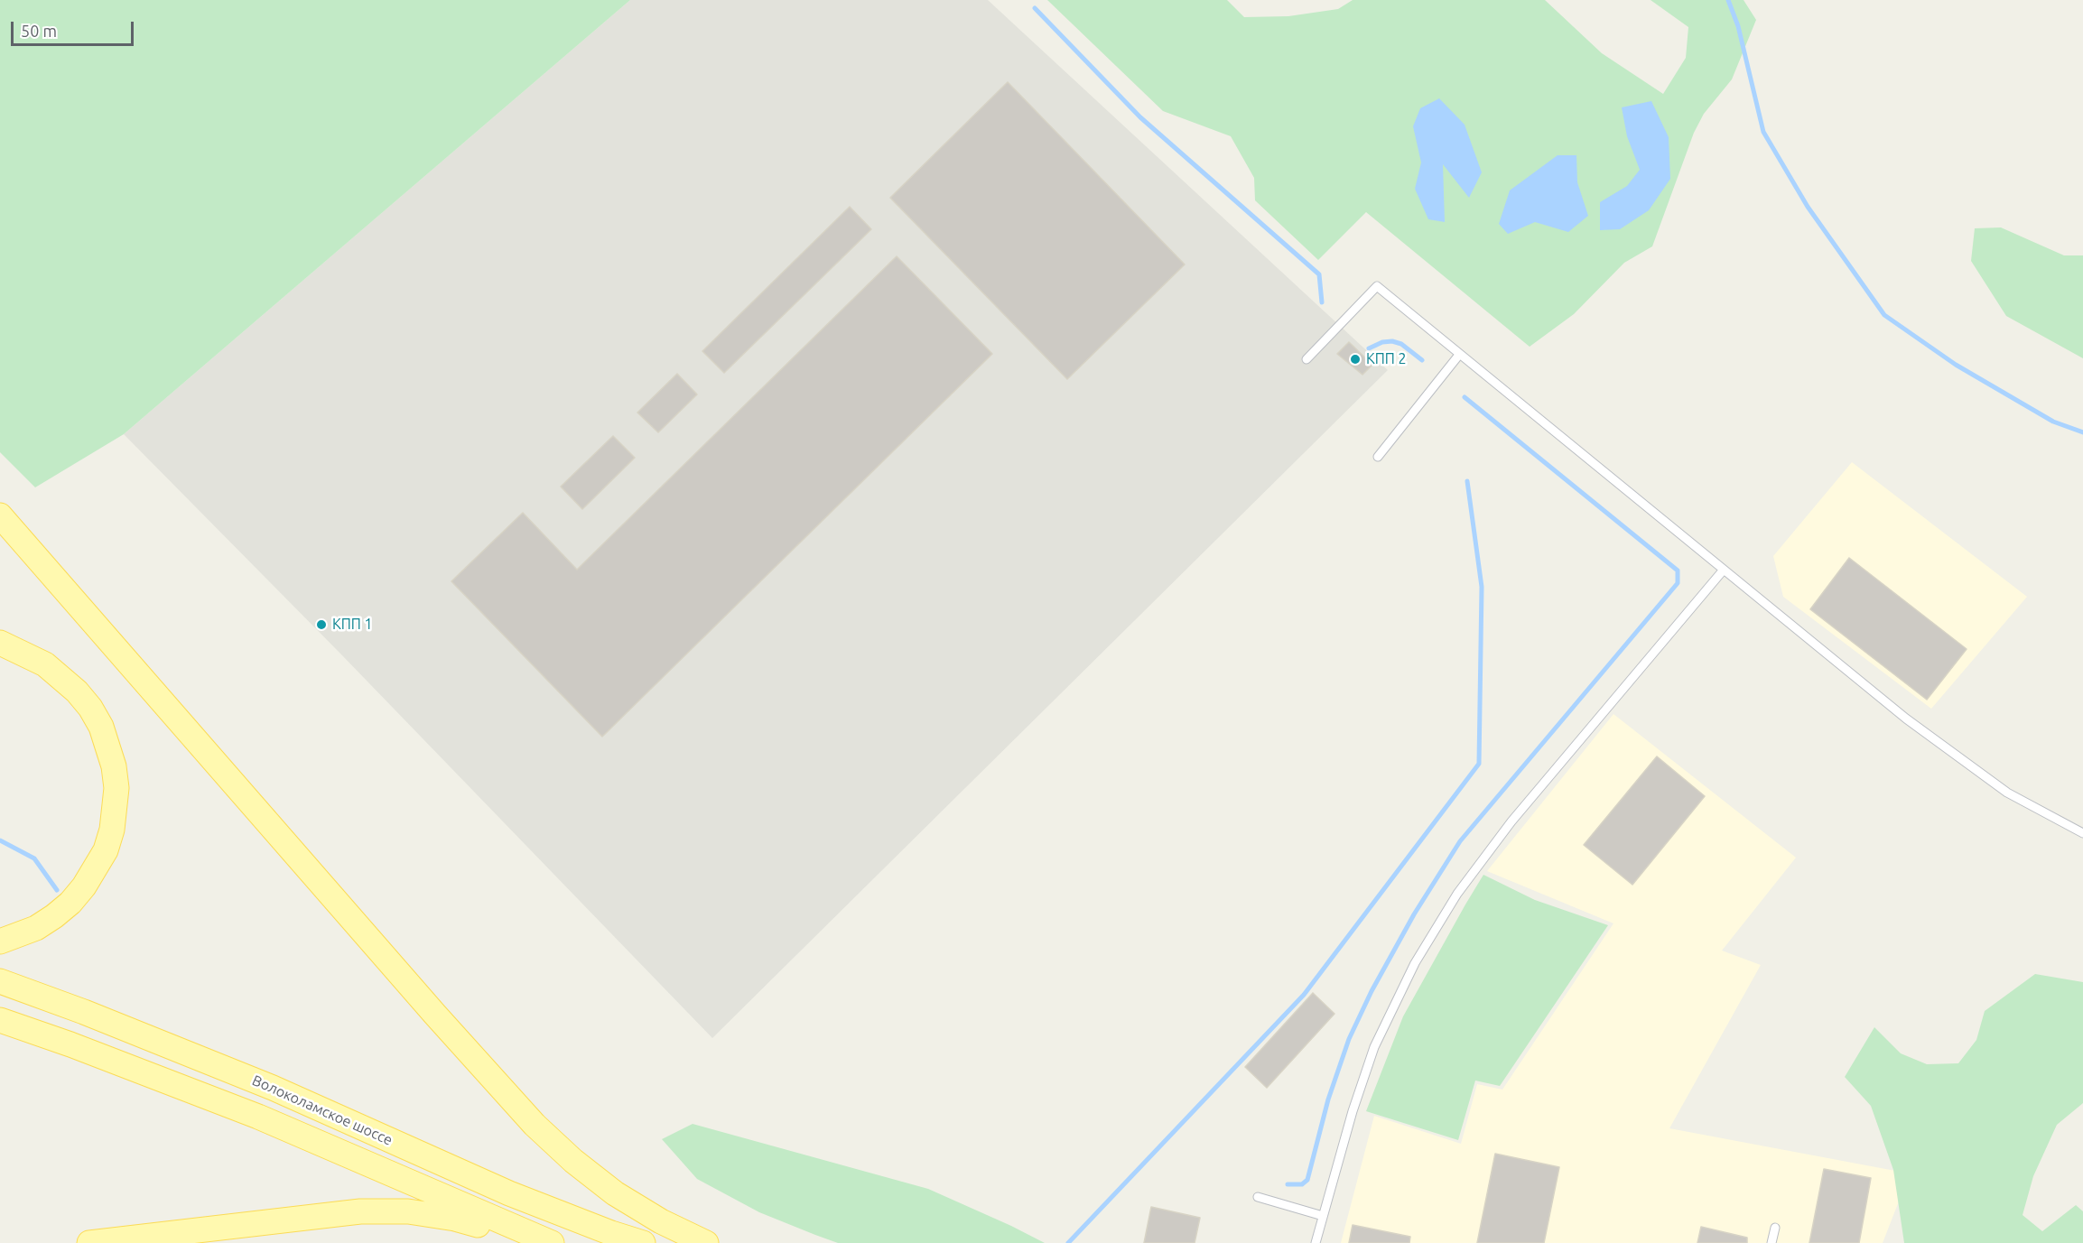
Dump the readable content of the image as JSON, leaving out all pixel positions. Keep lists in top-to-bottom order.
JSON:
{
  "streets": {
    "main road": ["Волоколамское шоссе"]
  },
  "places": ["КПП 2", "КПП 1"],
  "scale_bar": "50 m"
}
